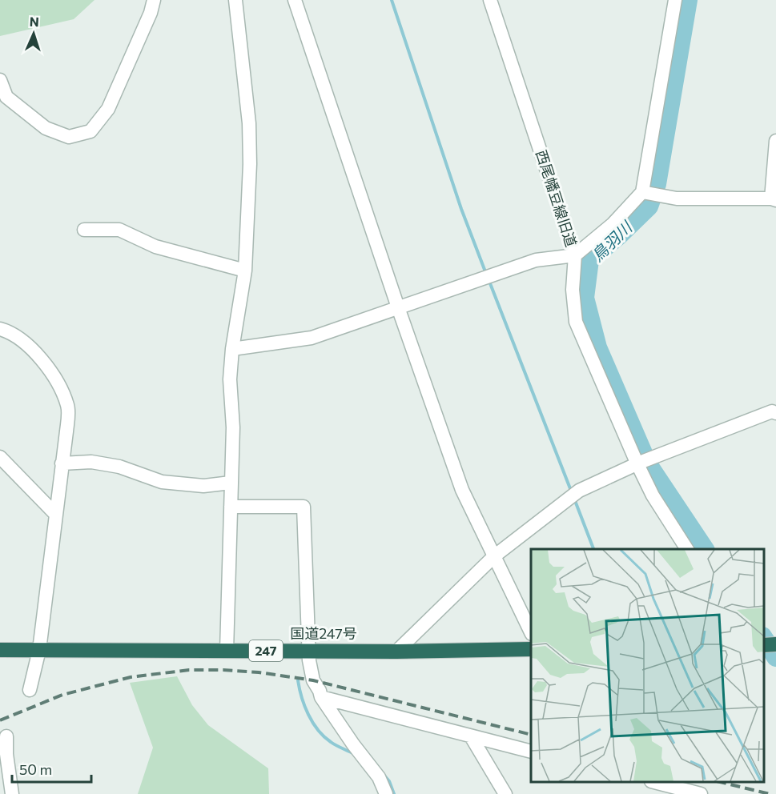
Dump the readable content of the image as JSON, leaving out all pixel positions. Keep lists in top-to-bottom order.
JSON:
{
  "streets": {
    "highway": ["国道247号", "247"],
    "street": ["西尾幡豆線旧道"]
  },
  "water": ["鳥羽川"],
  "scale_bar": "50 m",
  "north": "top"
}
